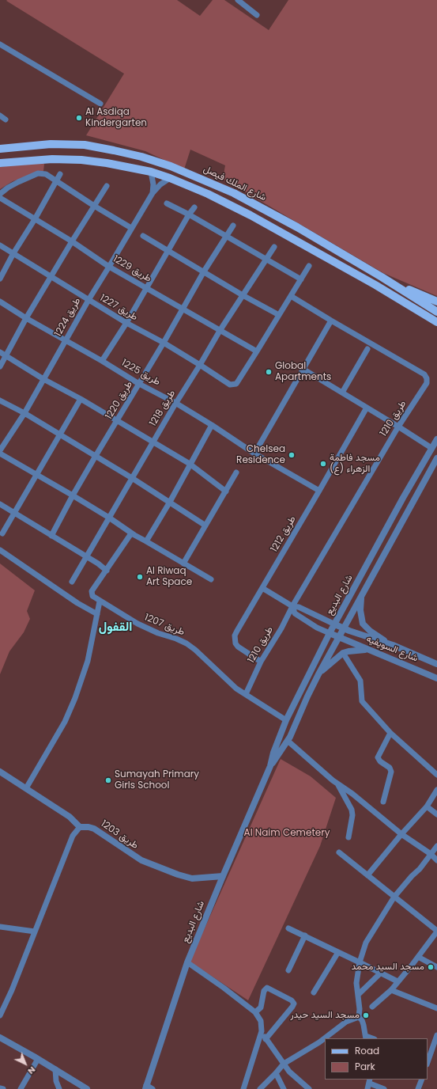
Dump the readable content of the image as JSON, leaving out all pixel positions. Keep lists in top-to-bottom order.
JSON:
{
  "streets": {
    "main road": ["شارع الملك فيصل"],
    "street": [
      "طريق 1229",
      "طريق 1227",
      "طريق 1224",
      "طريق 1225",
      "طريق 1220",
      "طريق 1218",
      "طريق 1210",
      "طريق 1212",
      "شارع البديع",
      "طريق 1207",
      "شارع السويفيه",
      "طريق 1203"
    ]
  },
  "crossings": [
    ["طريق 1229", "طريق 1227"],
    ["طريق 1229", "طريق 1224"],
    ["طريق 1229", "طريق 1220"],
    ["طريق 1229", "طريق 1218"],
    ["طريق 1227", "طريق 1224"],
    ["طريق 1227", "طريق 1220"],
    ["طريق 1227", "طريق 1218"],
    ["طريق 1224", "طريق 1225"],
    ["طريق 1225", "طريق 1220"],
    ["طريق 1225", "طريق 1218"],
    ["طريق 1225", "طريق 1212"],
    ["طريق 1210", "طريق 1212"],
    ["طريق 1210", "طريق 1207"],
    ["شارع البديع", "طريق 1207"],
    ["شارع البديع", "شارع السويفيه"],
    ["شارع البديع", "طريق 1203"]
  ],
  "districts": ["القفول"],
  "parks": ["Al Naim Cemetery"],
  "places": [
    "Al Asdiqa Kindergarten",
    "Global Apartments",
    "Chelsea Residence",
    "مسجد فاطمة الزهراء (ع)",
    "Al Riwaq Art Space",
    "Sumayah Primary Girls School",
    "مسجد السيد محمد",
    "مسجد السيد حيدر"
  ],
  "legend": ["Road", "Park"],
  "north": "bottom right"
}
